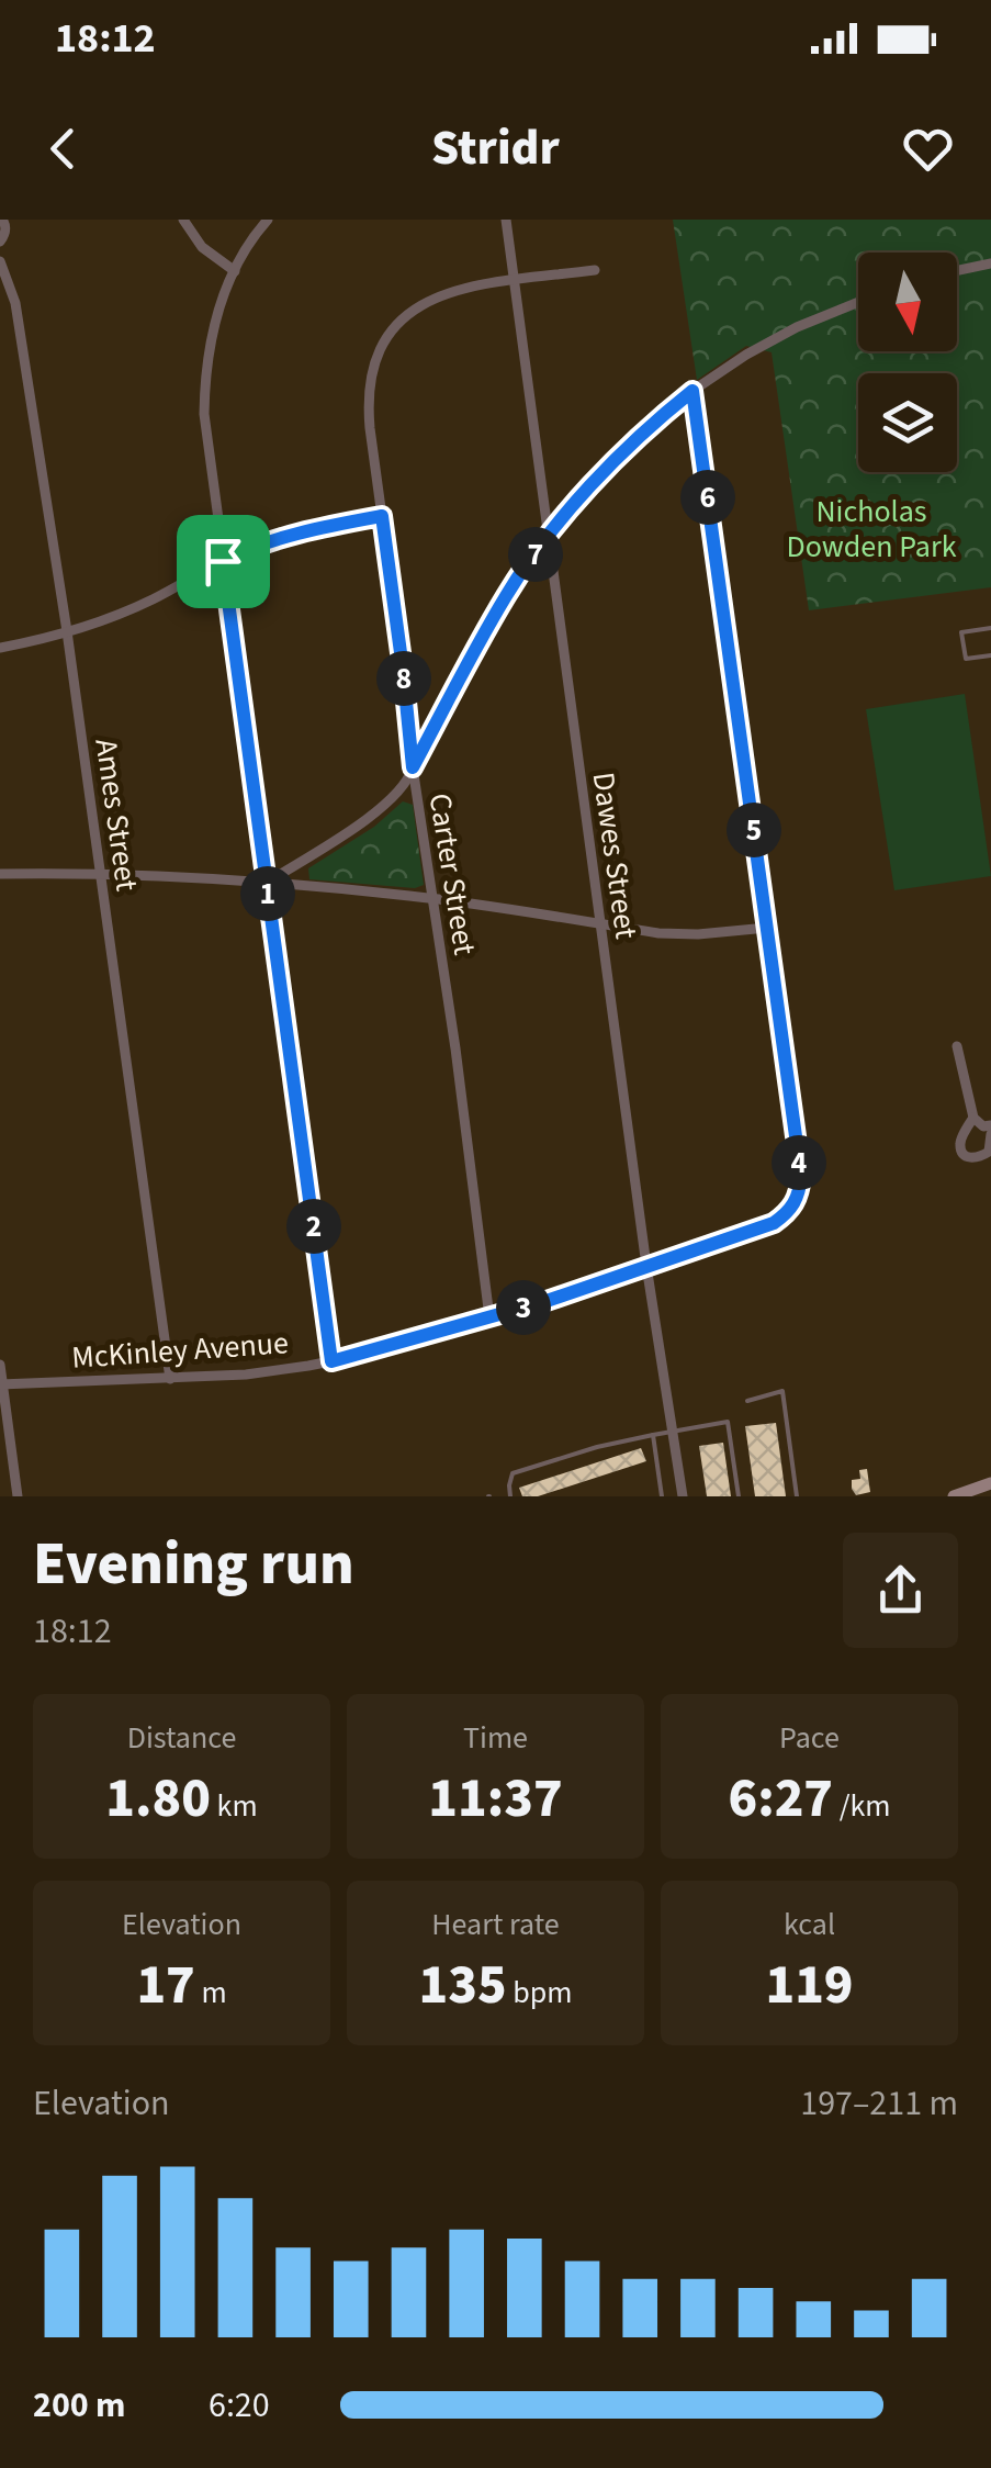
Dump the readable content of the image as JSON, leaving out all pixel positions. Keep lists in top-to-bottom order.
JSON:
{
  "streets": {
    "street": [
      "Ames Street",
      "Dawes Street",
      "Carter Street",
      "McKinley Avenue"
    ]
  },
  "crossings": [
    ["Ames Street", "McKinley Avenue"],
    ["Dawes Street", "Carter Street"],
    ["Dawes Street", "McKinley Avenue"],
    ["Carter Street", "McKinley Avenue"]
  ],
  "parks": ["Nicholas Dowden Park"],
  "north": "bottom",
  "page": {
    "status": "18:12",
    "header": "Stridr",
    "pins": [
      "6",
      "7",
      "8",
      "5",
      "1",
      "4",
      "2",
      "3"
    ],
    "heading": ["Evening run", "18:12"],
    "stats": [
      ["Distance", "1.80 km"],
      ["Time", "11:37"],
      ["Pace", "6:27 /km"],
      ["Elevation", "17 m"],
      ["Heart rate", "135 bpm"],
      ["kcal", "119"]
    ],
    "chart": ["Elevation", "197–211 m"],
    "list": [
      {
        "name": "200 m",
        "note": "6:20"
      }
    ]
  }
}
